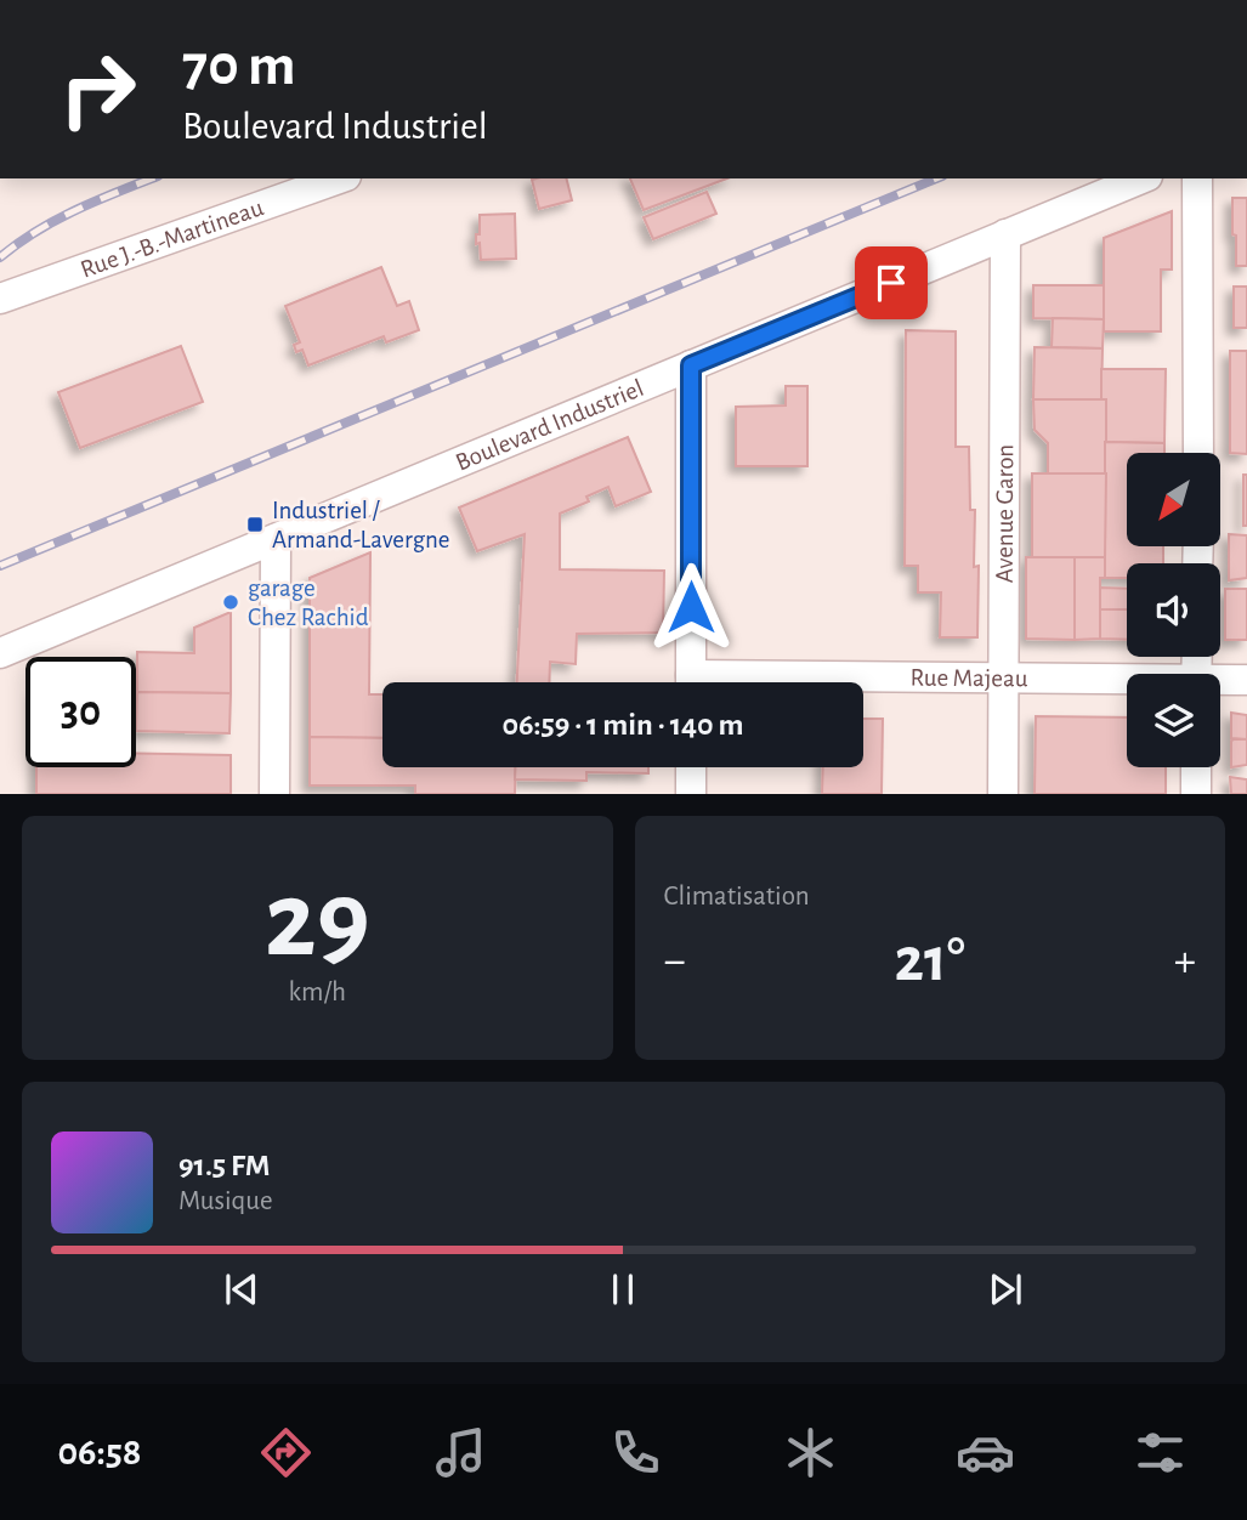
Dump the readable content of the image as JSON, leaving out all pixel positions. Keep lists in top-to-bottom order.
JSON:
{
  "streets": {
    "street": [
      "Rue J.-B.-Martineau",
      "Boulevard Industriel",
      "Avenue Garon",
      "Rue Majeau"
    ]
  },
  "crossings": [
    ["Boulevard Industriel", "Avenue Garon"],
    ["Avenue Garon", "Rue Majeau"]
  ],
  "places": {
    "transit": ["Industriel / Armand-Lavergne"],
    "other": ["garage Chez Rachid"]
  },
  "north": "bottom left",
  "page": {
    "turn": ["70 m", "Boulevard Industriel"],
    "limit": "30",
    "trip": "06:59 · 1 min · 140 m",
    "tile": [
      ["29", "km/h"],
      "Climatisation"
    ],
    "heat": ["−", "21°", "+"],
    "song": ["91.5 FM", "Musique"],
    "tabs": "06:58"
  }
}
